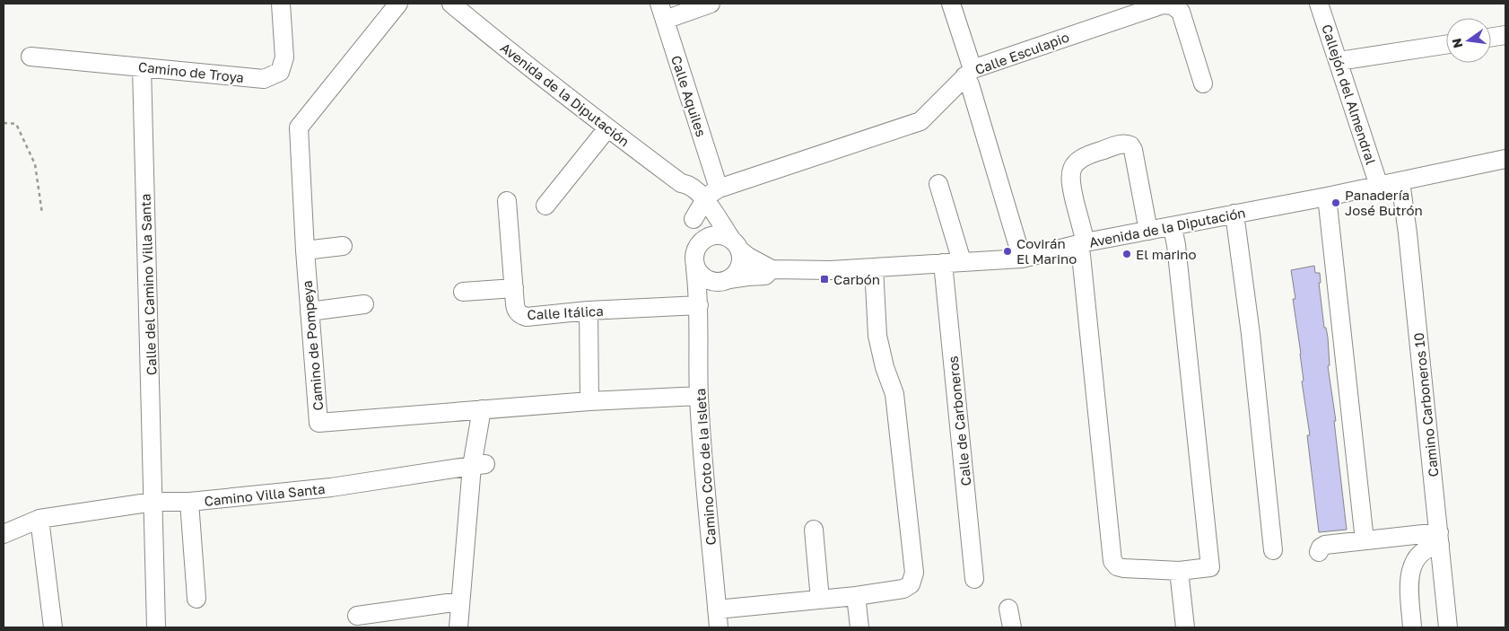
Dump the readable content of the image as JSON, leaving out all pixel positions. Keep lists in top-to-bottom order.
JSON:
{
  "streets": {
    "street": [
      "Calle Esculapio",
      "Camino de Troya",
      "Avenida de la Diputación",
      "Callejón del Almendral",
      "Calle Aquiles",
      "Calle del Camino Villa Santa",
      "Calle Itálica",
      "Camino de Pompeya",
      "Camino Carboneros 10",
      "Calle de Carboneros",
      "Camino Coto de la Isleta",
      "Camino Villa Santa"
    ]
  },
  "crossings": [
    ["Calle Esculapio", "Avenida de la Diputación"],
    ["Calle Esculapio", "Calle Aquiles"],
    ["Camino de Troya", "Calle del Camino Villa Santa"],
    ["Avenida de la Diputación", "Callejón del Almendral"],
    ["Avenida de la Diputación", "Calle Aquiles"],
    ["Avenida de la Diputación", "Camino Carboneros 10"],
    ["Avenida de la Diputación", "Calle de Carboneros"],
    ["Avenida de la Diputación", "Camino Coto de la Isleta"],
    ["Calle del Camino Villa Santa", "Camino Villa Santa"],
    ["Calle Itálica", "Camino Coto de la Isleta"],
    ["Camino de Pompeya", "Camino Coto de la Isleta"]
  ],
  "places": {
    "other": ["Panadería José Butrón", "Covirán El Marino", "El marino"],
    "transit": ["Carbón"]
  },
  "north": "left"
}
